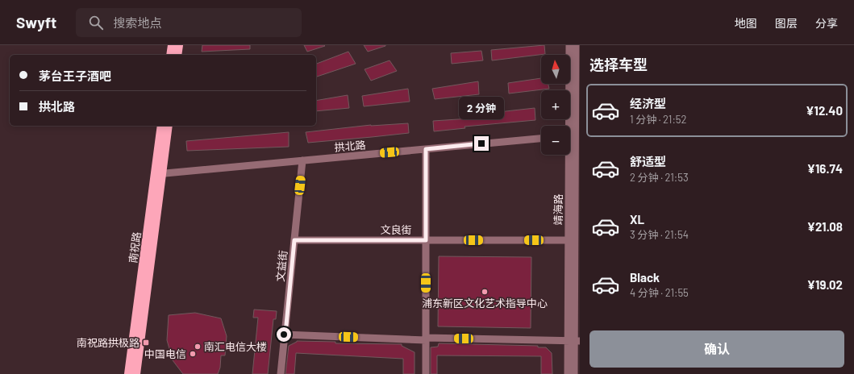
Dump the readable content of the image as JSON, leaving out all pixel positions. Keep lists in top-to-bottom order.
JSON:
{
  "streets": {
    "main road": ["南祝路"],
    "street": [
      "拱北路",
      "靖海路",
      "文良街",
      "文益街"
    ]
  },
  "crossings": [
    ["拱北路", "南祝路"],
    ["拱北路", "文益街"],
    ["靖海路", "文良街"],
    ["文良街", "文益街"]
  ],
  "places": {
    "other": ["浦东新区文化艺术指导中心", "南汇电信大楼", "中国电信"],
    "transit": ["南祝路拱极路"]
  },
  "north": "top",
  "page": {
    "header": "Swyft",
    "search": "搜索地点",
    "nav": ["地图", "图层", "分享"],
    "heading": "选择车型",
    "map_buttons": ["+", "−"],
    "banner": ["茅台王子酒吧", "拱北路"],
    "list": [
      {
        "name": "经济型",
        "note": "1 分钟 · 21:52",
        "value": "¥12.40"
      },
      {
        "name": "舒适型",
        "note": "2 分钟 · 21:53",
        "value": "¥16.74"
      },
      {
        "name": "XL",
        "note": "3 分钟 · 21:54",
        "value": "¥21.08"
      },
      {
        "name": "Black",
        "note": "4 分钟 · 21:55",
        "value": "¥19.02"
      }
    ],
    "bubble": "2 分钟",
    "buttons": "确认"
  }
}
